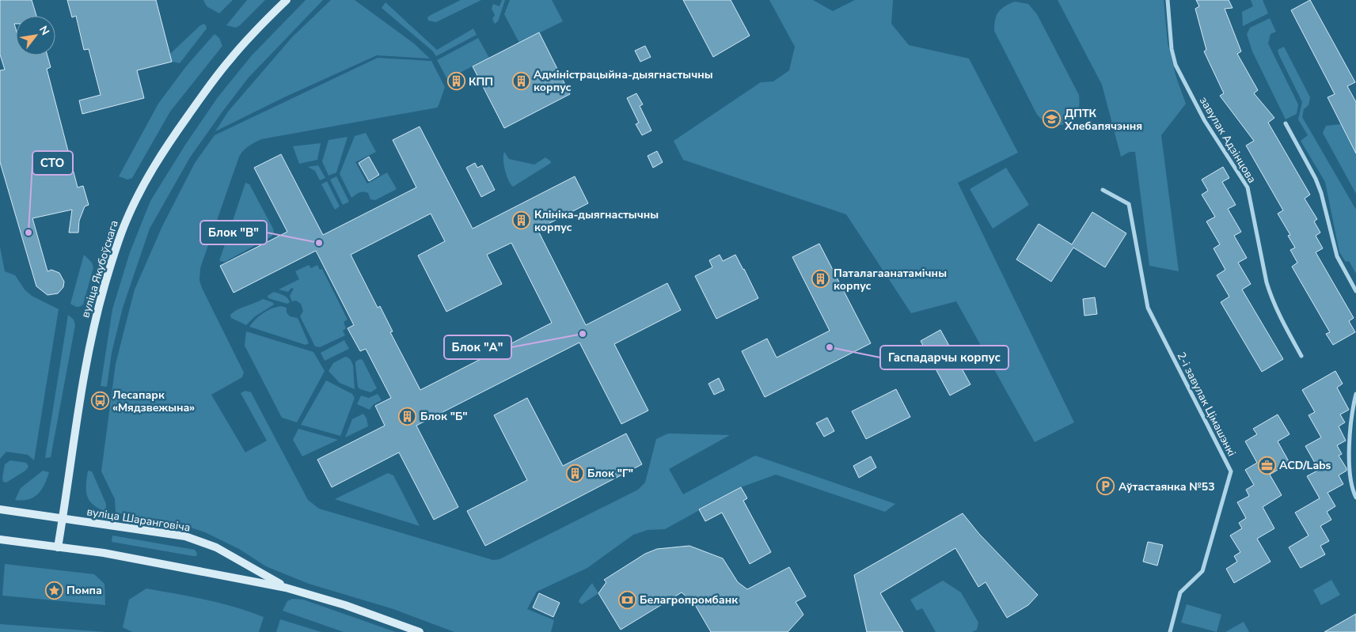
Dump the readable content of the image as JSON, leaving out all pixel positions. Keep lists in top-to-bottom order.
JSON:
{
  "streets": {
    "main road": ["вуліца Якубоўскага", "вуліца Шаранговіча"],
    "street": ["завулак Адзінцова", "2-і завулак Цімашэнкі"]
  },
  "crossings": [
    ["вуліца Якубоўскага", "вуліца Шаранговіча"]
  ],
  "places": {
    "building": [
      "Адміністрацыйна-дыягнастычны корпус",
      "КПП",
      "Клініка-дыягнастычны корпус",
      "Паталагаанатамічны корпус",
      "Блок \"Б\"",
      "Блок \"Г\""
    ],
    "school or university": ["ДПТК Хлебапячэння"],
    "other": [
      "СТО",
      "Блок \"В\"",
      "Блок \"А\"",
      "Гаспадарчы корпус"
    ],
    "bus stop": ["Лесапарк «Мядзвежына»"],
    "office": ["ACD/Labs"],
    "parking": ["Аўтастаянка №53"],
    "place": ["Помпа"],
    "bank": ["Белагропромбанк"]
  },
  "north": "top right"
}
